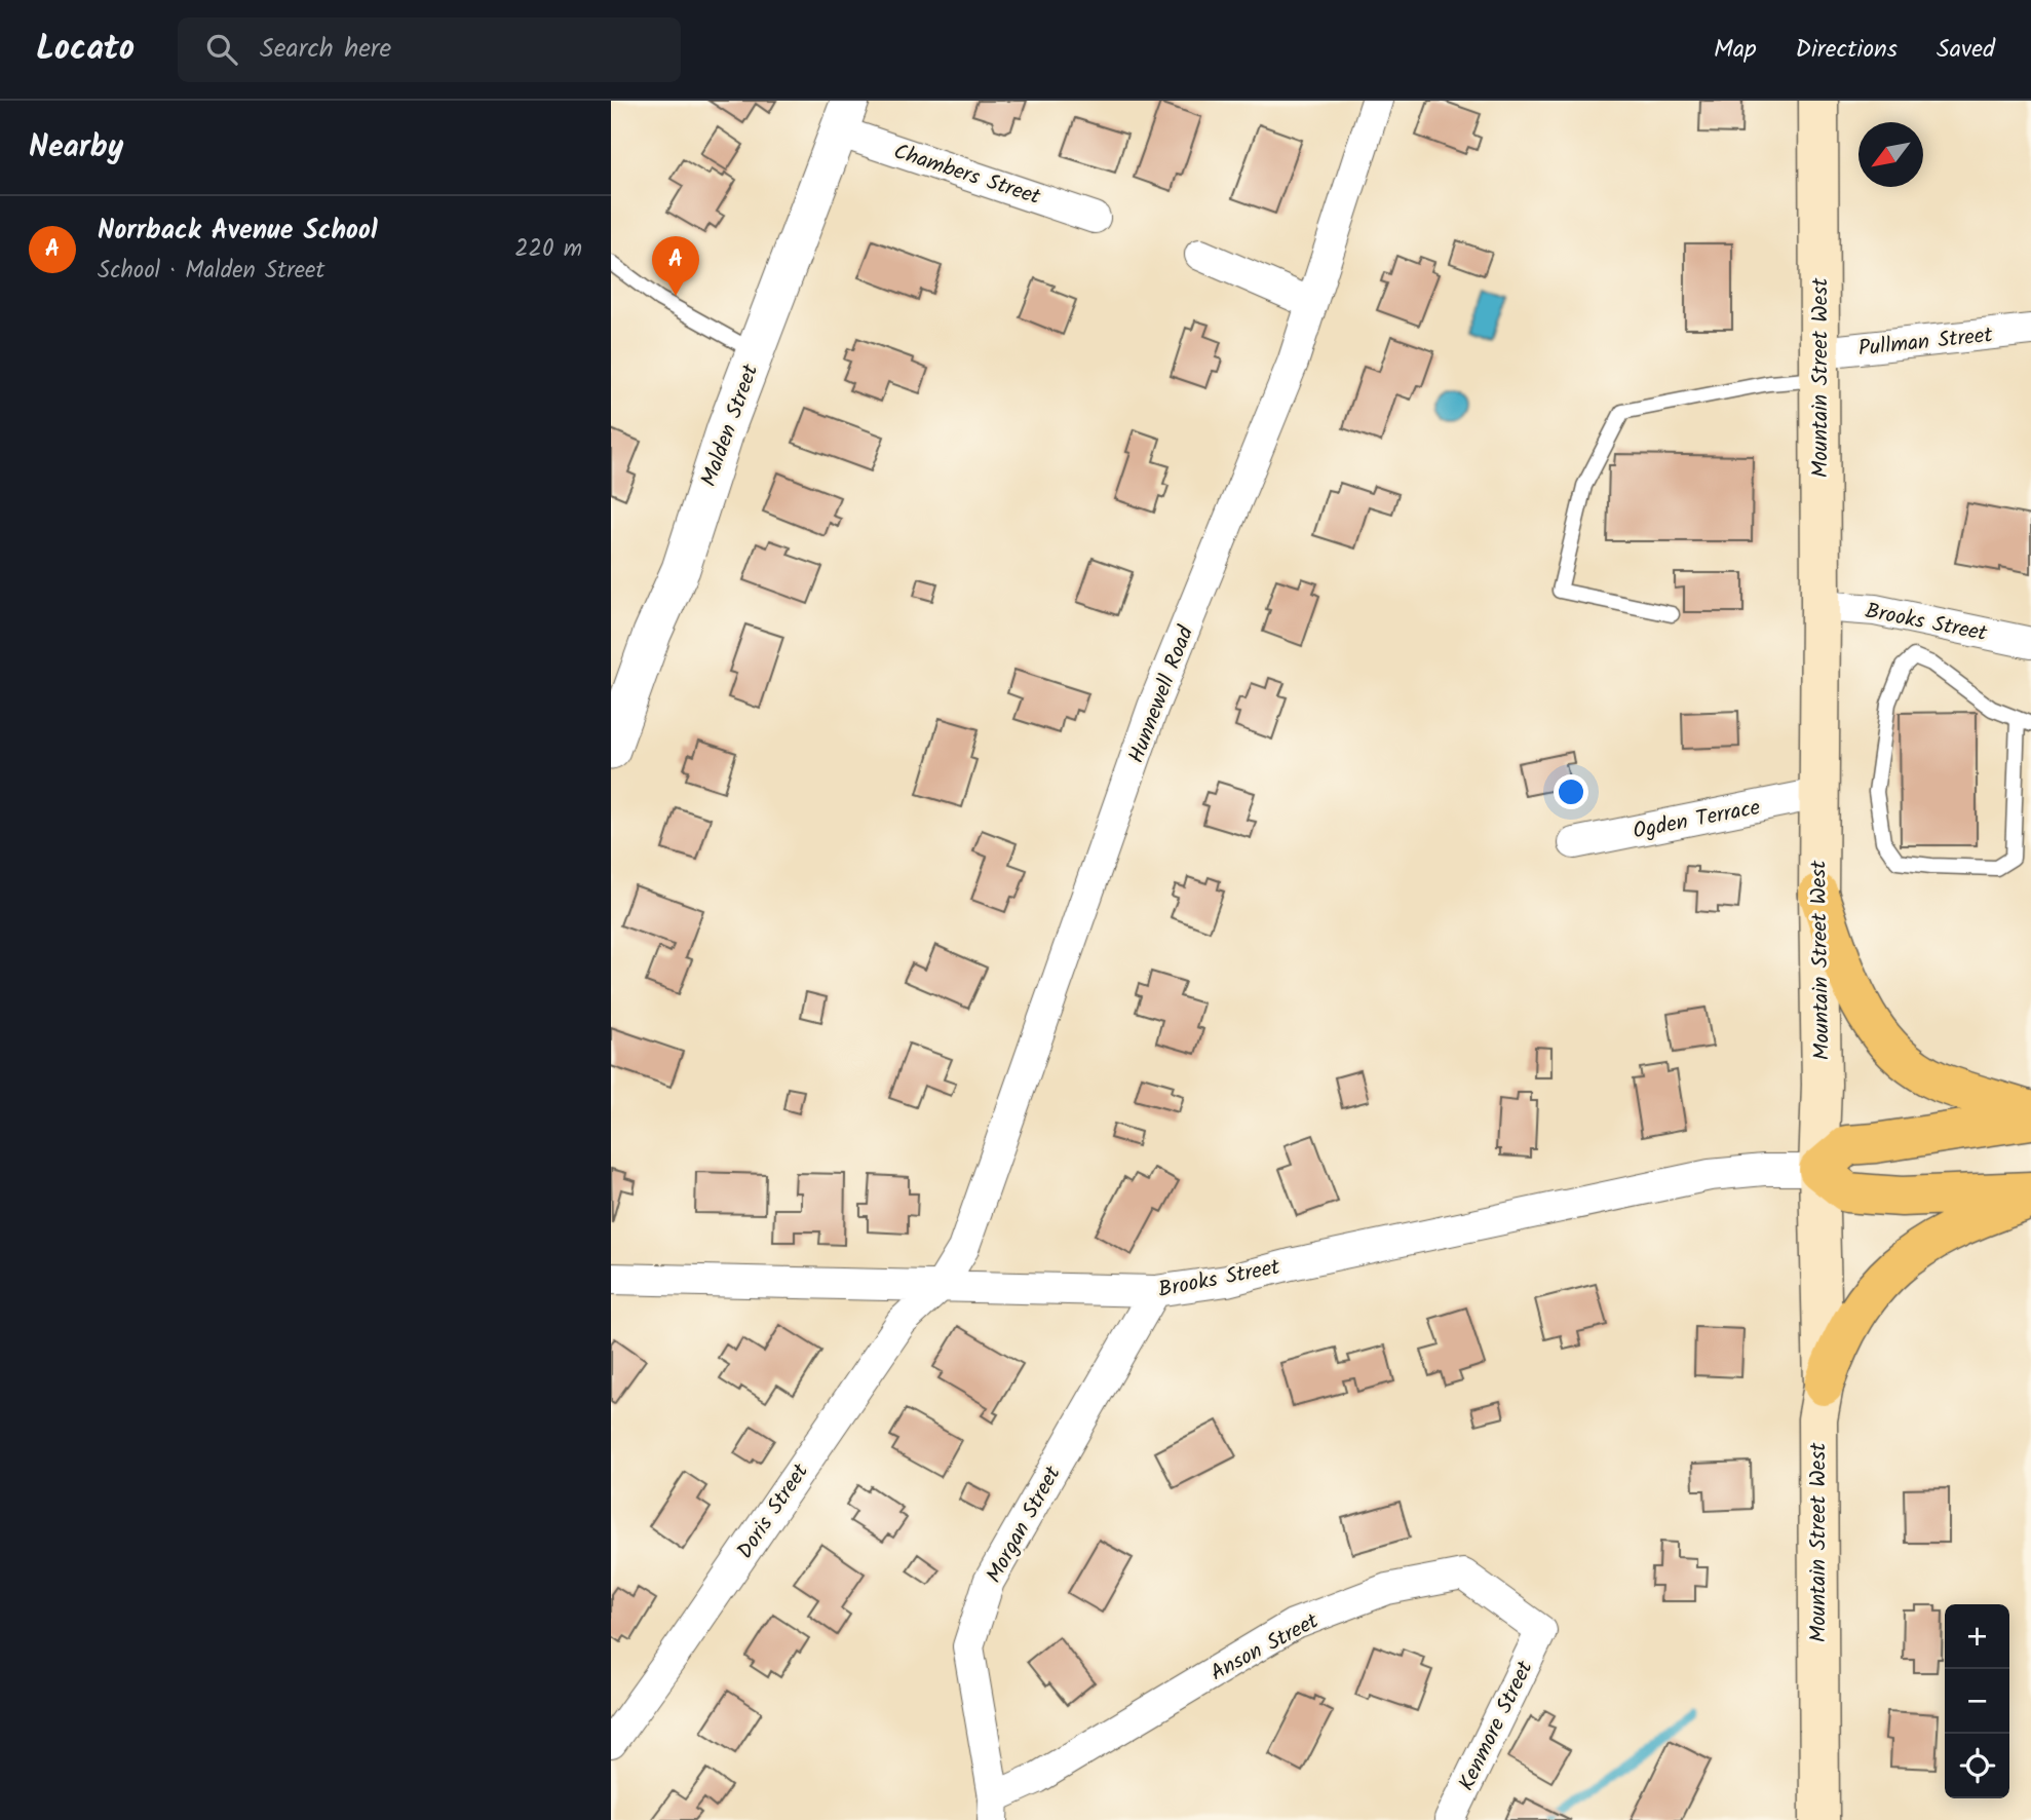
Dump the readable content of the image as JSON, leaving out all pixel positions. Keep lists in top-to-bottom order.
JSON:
{
  "streets": {
    "main road": ["Mountain Street West"],
    "street": [
      "Chambers Street",
      "Pullman Street",
      "Malden Street",
      "Brooks Street",
      "Hunnewell Road",
      "Ogden Terrace",
      "Doris Street",
      "Morgan Street",
      "Anson Street",
      "Kenmore Street"
    ]
  },
  "crossings": [
    ["Chambers Street", "Malden Street"],
    ["Pullman Street", "Mountain Street West"],
    ["Mountain Street West", "Brooks Street"],
    ["Mountain Street West", "Ogden Terrace"],
    ["Brooks Street", "Hunnewell Road"],
    ["Brooks Street", "Doris Street"],
    ["Brooks Street", "Morgan Street"],
    ["Hunnewell Road", "Doris Street"],
    ["Morgan Street", "Anson Street"],
    ["Anson Street", "Kenmore Street"]
  ],
  "north": "bottom left",
  "page": {
    "header": "Locato",
    "search": "Search here",
    "nav": ["Map", "Directions", "Saved"],
    "heading": "Nearby",
    "list": [
      {
        "mark": "A",
        "name": "Norrback Avenue School",
        "note": "School · Malden Street",
        "value": "220 m"
      }
    ],
    "pins": "A",
    "map_buttons": ["+", "−"]
  }
}
